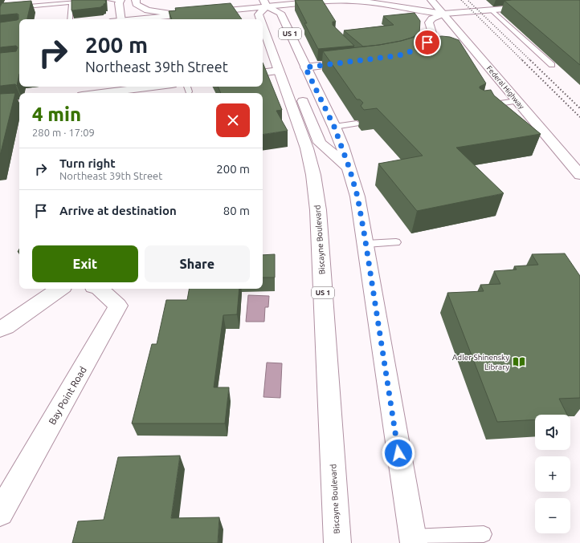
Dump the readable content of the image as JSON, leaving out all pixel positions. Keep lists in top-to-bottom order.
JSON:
{
  "streets": {
    "main road": [
      "US 1",
      "Federal Highway",
      "Biscayne Boulevard",
      "Bay Point Road"
    ]
  },
  "crossings": [
    ["US 1", "Biscayne Boulevard"]
  ],
  "places": {
    "library": ["Adler Shinensky Library"]
  },
  "page": {
    "turn": ["200 m", "Northeast 39th Street"],
    "heading": ["4 min", "280 m · 17:09"],
    "list": [
      {
        "name": "Turn right",
        "note": "Northeast 39th Street",
        "value": "200 m"
      },
      {
        "name": "Arrive at destination",
        "value": "80 m"
      }
    ],
    "buttons": ["Exit", "Share"],
    "map_buttons": ["+", "−"]
  }
}
